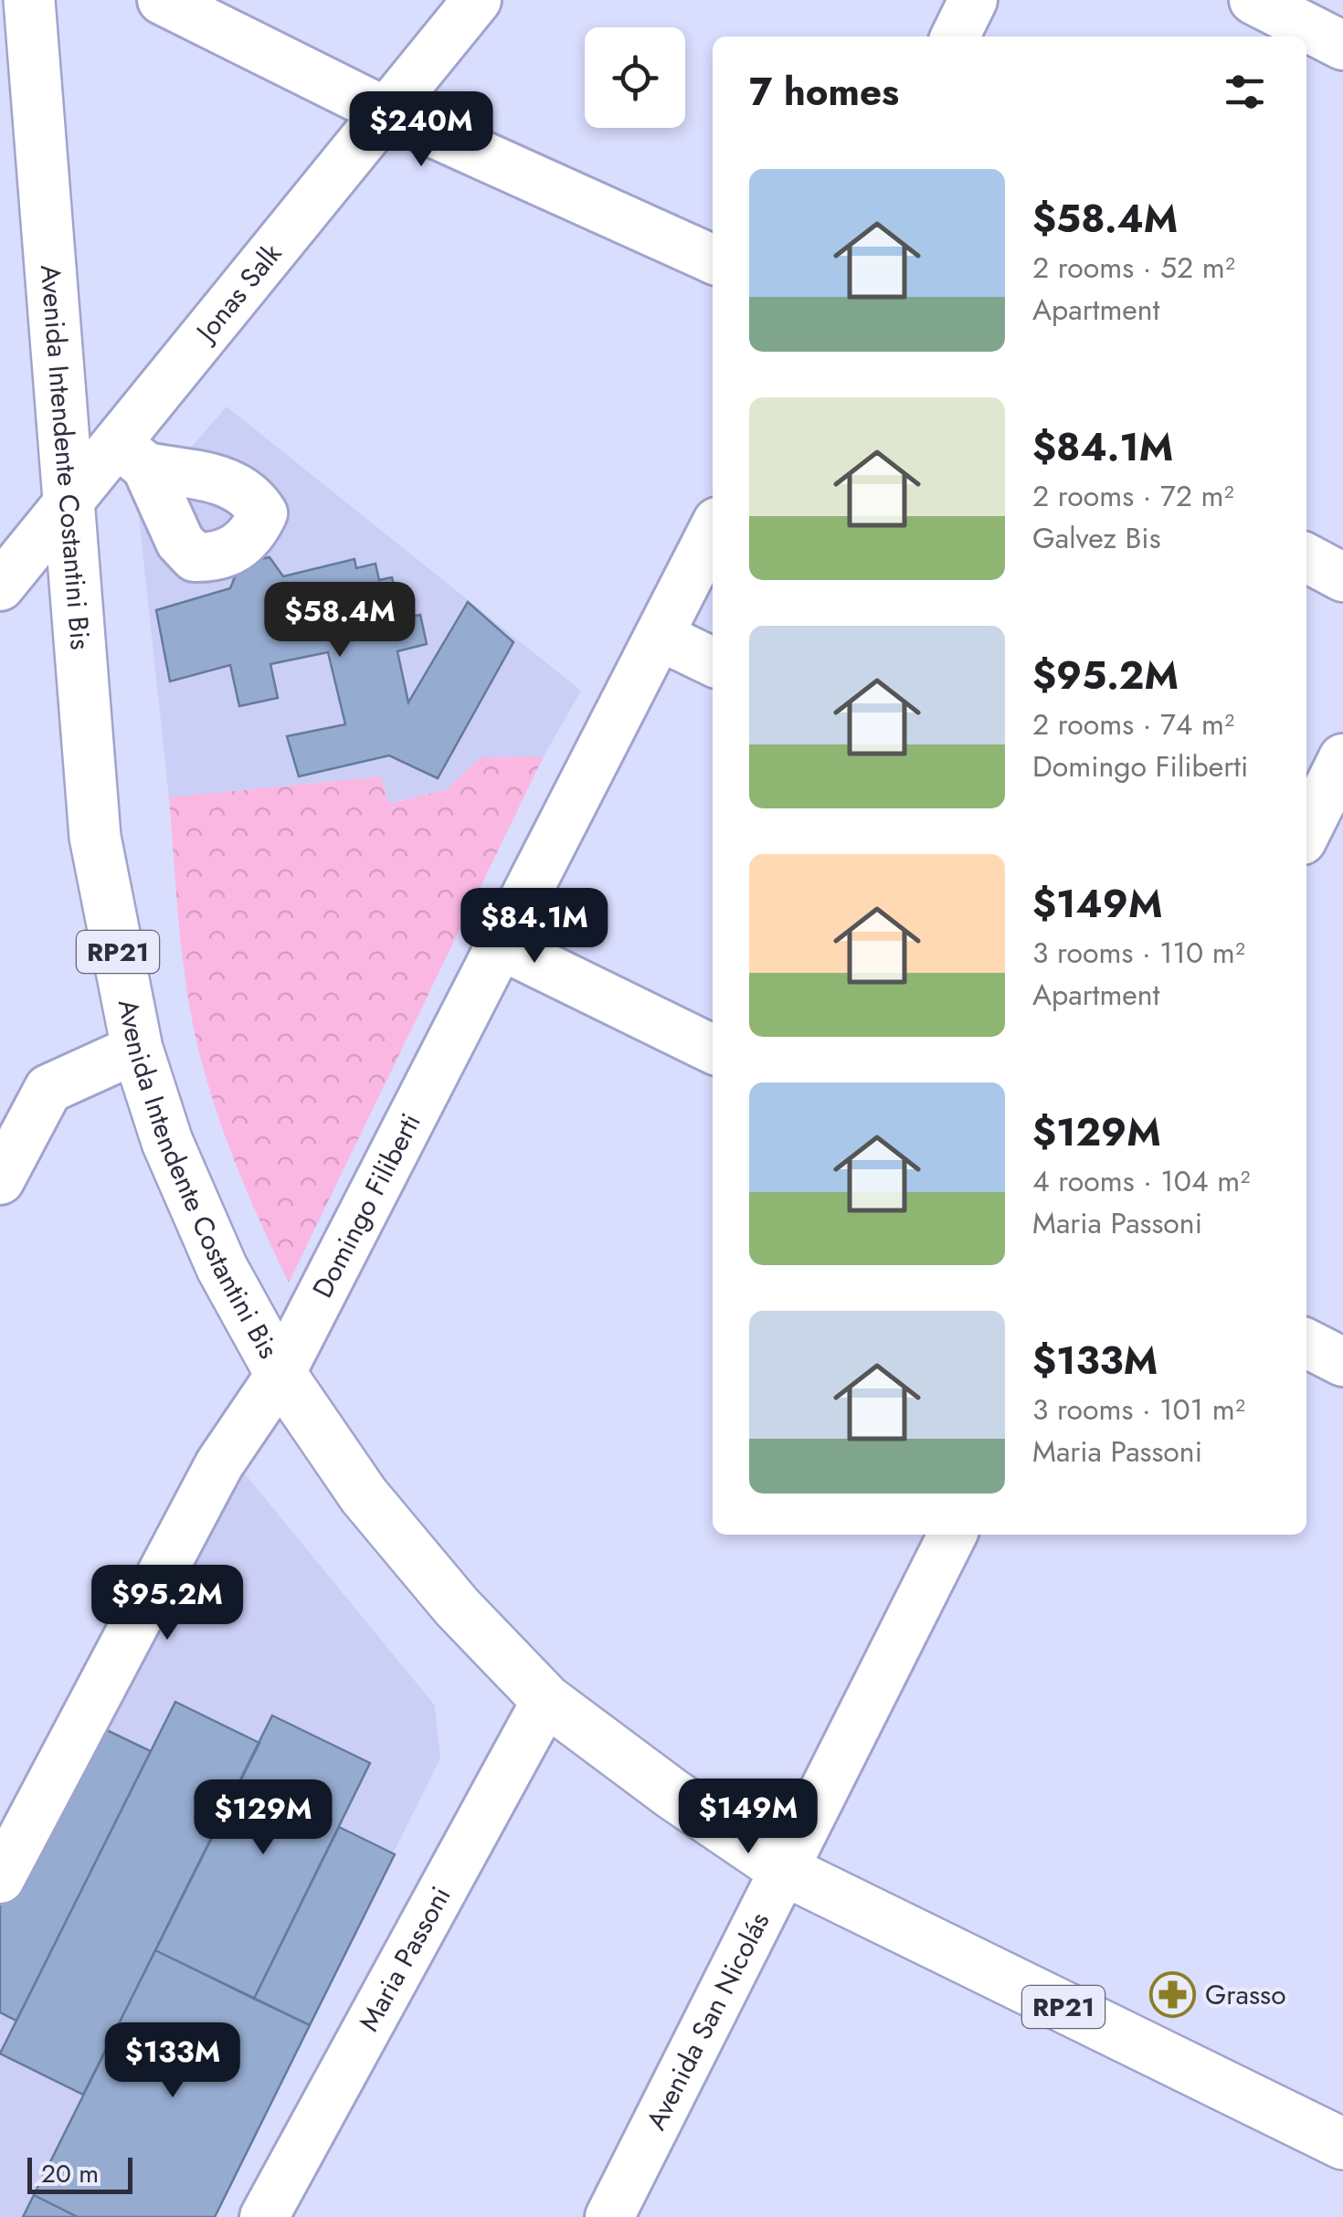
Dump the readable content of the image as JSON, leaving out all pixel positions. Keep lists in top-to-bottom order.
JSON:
{
  "streets": {
    "main road": ["Avenida Intendente Costantini Bis", "RP21"],
    "street": [
      "Jonas Salk",
      "Domingo Filiberti",
      "Maria Passoni",
      "Avenida San Nicolás"
    ]
  },
  "crossings": [
    ["Jonas Salk", "Avenida Intendente Costantini Bis"],
    ["Avenida Intendente Costantini Bis", "RP21"],
    ["Avenida Intendente Costantini Bis", "Domingo Filiberti"],
    ["Avenida Intendente Costantini Bis", "Maria Passoni"],
    ["Avenida Intendente Costantini Bis", "Avenida San Nicolás"],
    ["RP21", "Avenida San Nicolás"]
  ],
  "places": {
    "pharmacy": ["Grasso"]
  },
  "scale_bar": "20 m",
  "page": {
    "heading": "7 homes",
    "price": [
      "$240M",
      "$58.4M",
      "$84.1M",
      "$95.2M",
      "$149M",
      "$129M",
      "$133M"
    ],
    "list": [
      {
        "name": "$58.4M",
        "note": "2 rooms · 52 m² · Apartment"
      },
      {
        "name": "$84.1M",
        "note": "2 rooms · 72 m² · Galvez Bis"
      },
      {
        "name": "$95.2M",
        "note": "2 rooms · 74 m² · Domingo Filiberti"
      },
      {
        "name": "$149M",
        "note": "3 rooms · 110 m² · Apartment"
      },
      {
        "name": "$129M",
        "note": "4 rooms · 104 m² · Maria Passoni"
      },
      {
        "name": "$133M",
        "note": "3 rooms · 101 m² · Maria Passoni"
      }
    ],
    "scale": "20 m"
  }
}
